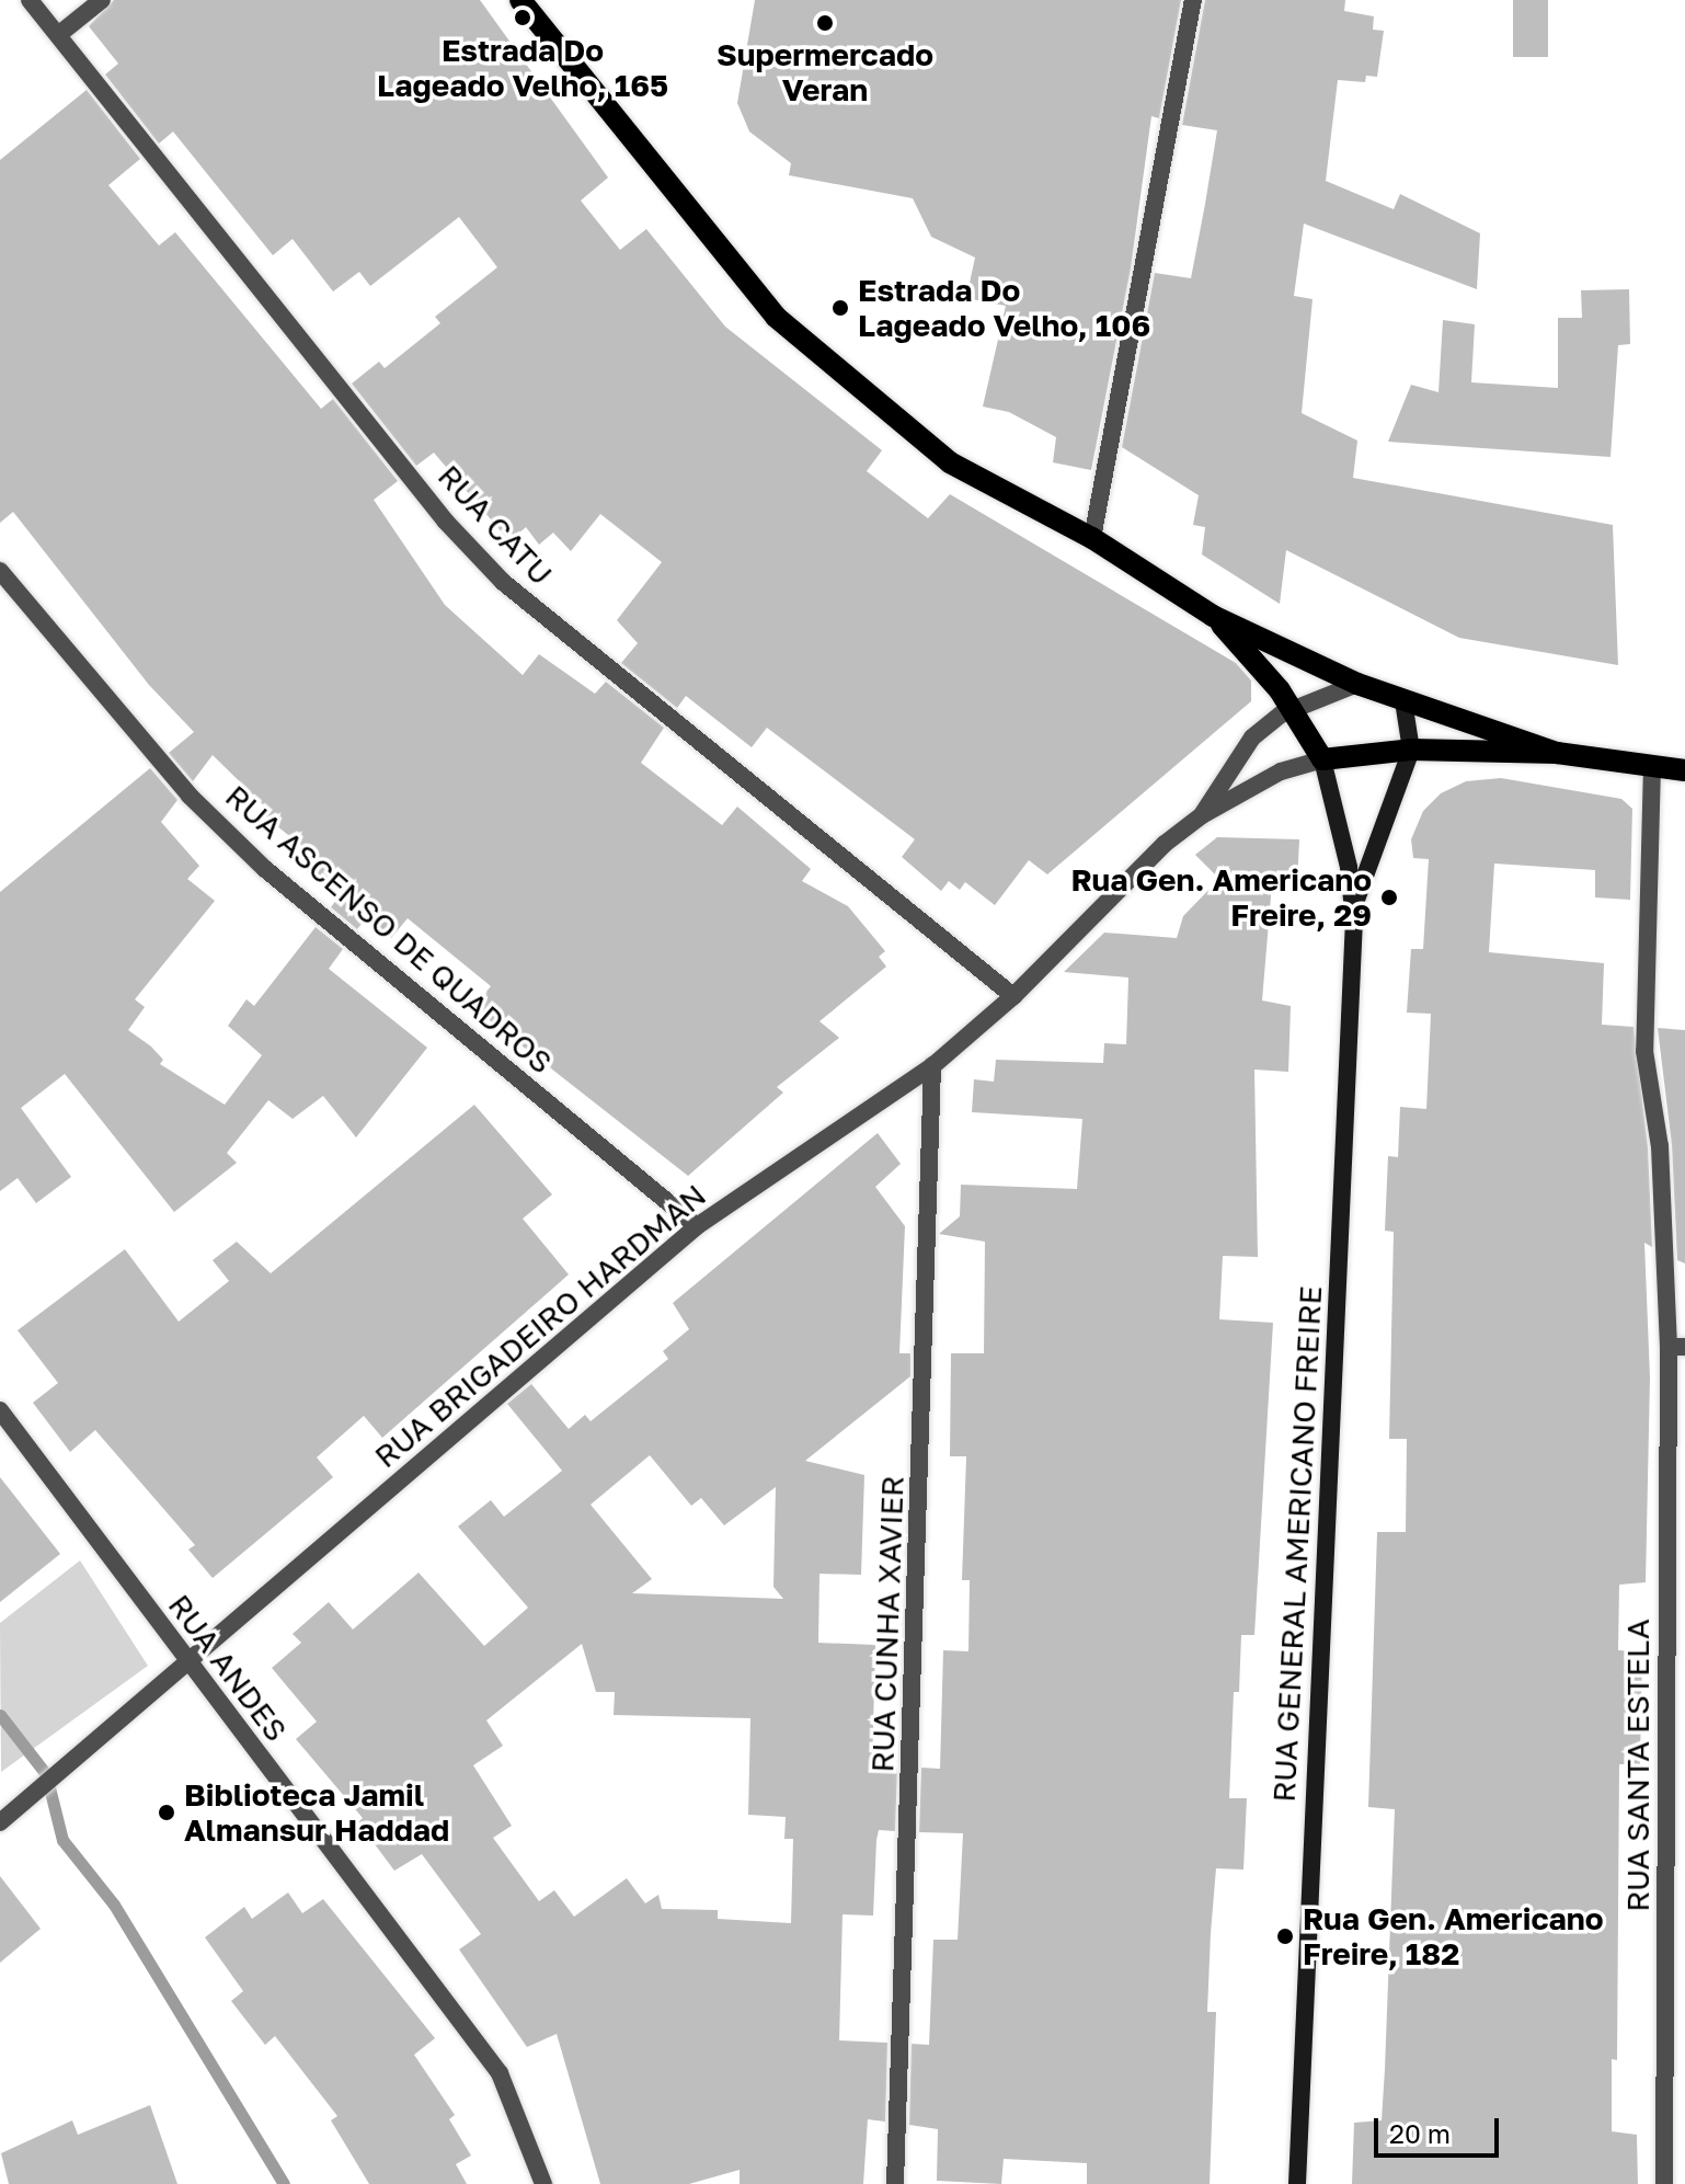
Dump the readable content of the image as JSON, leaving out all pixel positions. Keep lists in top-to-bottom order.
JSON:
{
  "streets": {
    "main road": ["RUA GENERAL AMERICANO FREIRE"],
    "street": [
      "RUA CATU",
      "RUA ASCENSO DE QUADROS",
      "RUA BRIGADEIRO HARDMAN",
      "RUA CUNHA XAVIER",
      "RUA ANDES",
      "RUA SANTA ESTELA"
    ]
  },
  "crossings": [
    ["RUA CATU", "RUA BRIGADEIRO HARDMAN"],
    ["RUA ASCENSO DE QUADROS", "RUA BRIGADEIRO HARDMAN"],
    ["RUA BRIGADEIRO HARDMAN", "RUA GENERAL AMERICANO FREIRE"],
    ["RUA BRIGADEIRO HARDMAN", "RUA CUNHA XAVIER"],
    ["RUA BRIGADEIRO HARDMAN", "RUA ANDES"]
  ],
  "places": [
    "Estrada Do Lageado Velho, 165",
    "Supermercado Veran",
    "Estrada Do Lageado Velho, 106",
    "Rua Gen. Americano Freire, 29",
    "Biblioteca Jamil Almansur Haddad",
    "Rua Gen. Americano Freire, 182"
  ],
  "scale_bar": "20 m"
}
